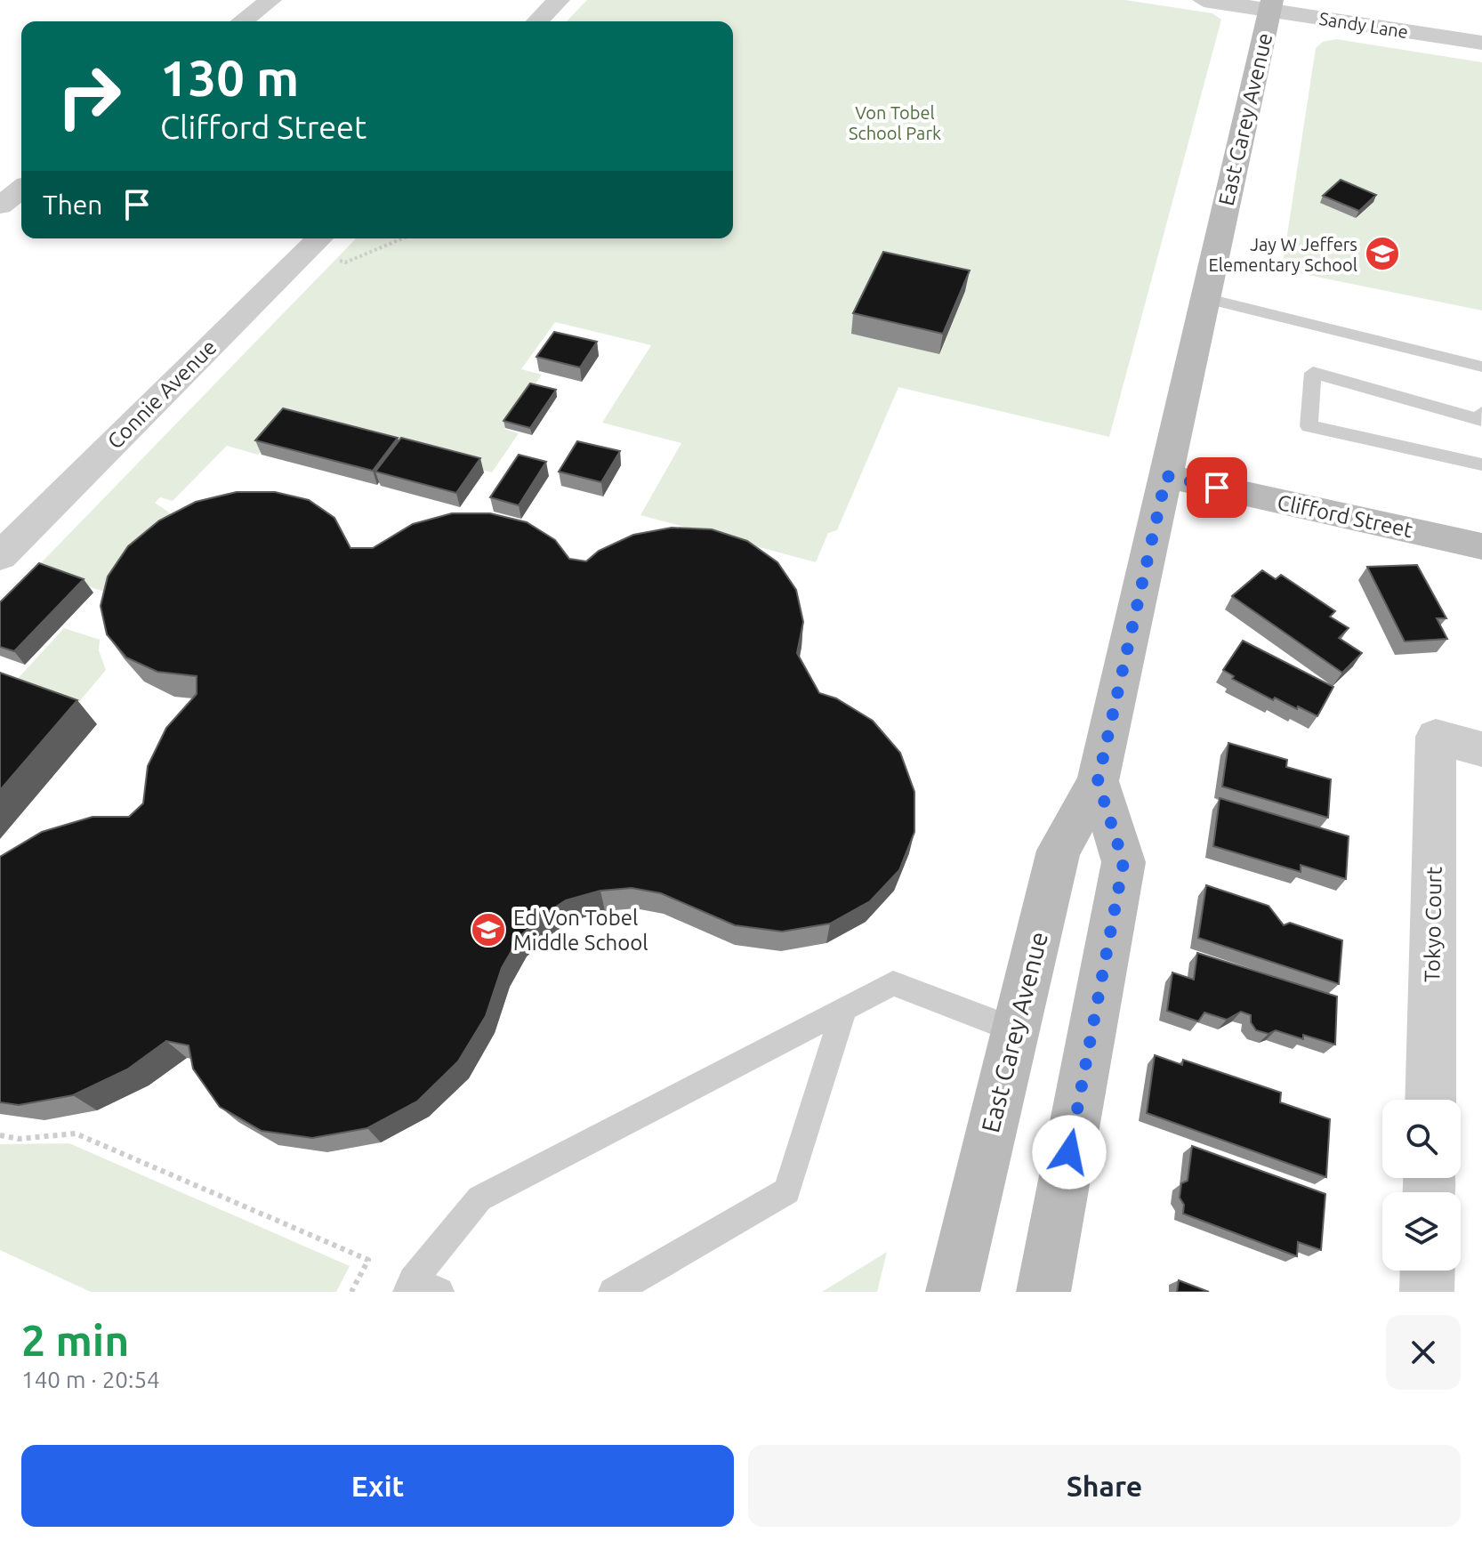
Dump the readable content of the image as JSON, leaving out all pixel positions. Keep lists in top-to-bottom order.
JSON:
{
  "streets": {
    "main road": ["East Carey Avenue", "Clifford Street"],
    "street": ["Sandy Lane", "Connie Avenue", "Tokyo Court"]
  },
  "crossings": [
    ["Sandy Lane", "East Carey Avenue"],
    ["East Carey Avenue", "Clifford Street"]
  ],
  "parks": ["Von Tobel School Park"],
  "places": {
    "school or university": ["Jay W Jeffers Elementary School", "Ed Von Tobel Middle School"]
  },
  "page": {
    "turn": ["130 m", "Clifford Street"],
    "then": "Then",
    "heading": ["2 min", "140 m · 20:54"],
    "buttons": ["Exit", "Share"]
  }
}
